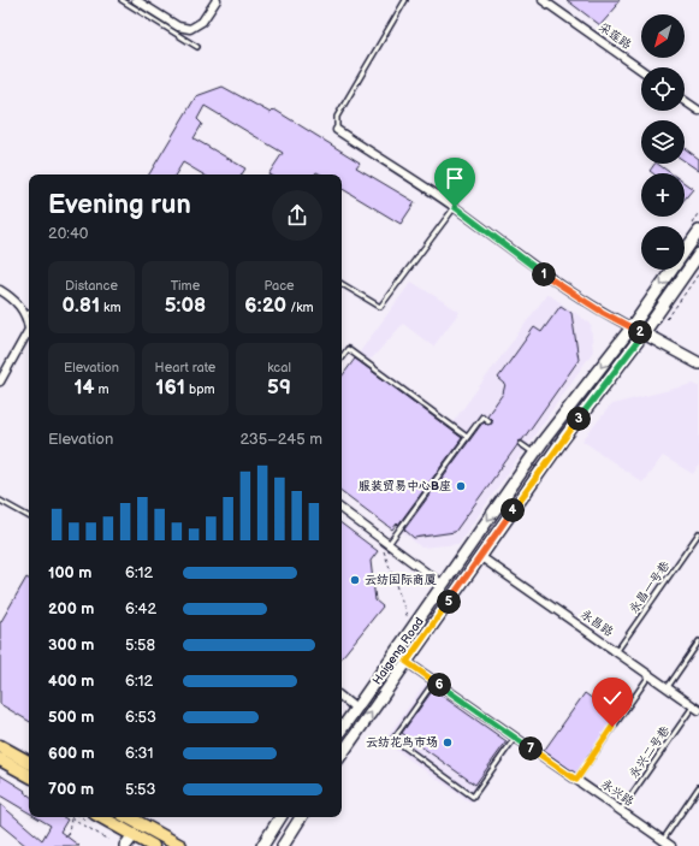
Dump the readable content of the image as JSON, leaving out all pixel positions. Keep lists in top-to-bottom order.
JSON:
{
  "streets": {
    "main road": ["Haigeng Road"],
    "street": ["采莲路", "永昌路", "永兴路"],
    "lane": ["永昌一号巷", "永兴二号巷"]
  },
  "crossings": [
    ["永昌一号巷", "永昌路"],
    ["永昌路", "Haigeng Road"],
    ["永昌路", "永兴二号巷"],
    ["Haigeng Road", "永兴路"],
    ["永兴二号巷", "永兴路"]
  ],
  "places": ["服装贸易中心B座", "云纺国际商厦", "云纺花鸟市场"],
  "north": "bottom left",
  "page": {
    "map_buttons": ["+", "−"],
    "heading": ["Evening run", "20:40"],
    "stats": [
      ["Distance", "0.81 km"],
      ["Time", "5:08"],
      ["Pace", "6:20 /km"],
      ["Elevation", "14 m"],
      ["Heart rate", "161 bpm"],
      ["kcal", "59"]
    ],
    "pins": [
      "1",
      "2",
      "3",
      "4",
      "5",
      "6",
      "7"
    ],
    "chart": ["Elevation", "235–245 m"],
    "list": [
      {
        "name": "100 m",
        "note": "6:12"
      },
      {
        "name": "200 m",
        "note": "6:42"
      },
      {
        "name": "300 m",
        "note": "5:58"
      },
      {
        "name": "400 m",
        "note": "6:12"
      },
      {
        "name": "500 m",
        "note": "6:53"
      },
      {
        "name": "600 m",
        "note": "6:31"
      },
      {
        "name": "700 m",
        "note": "5:53"
      }
    ]
  }
}
